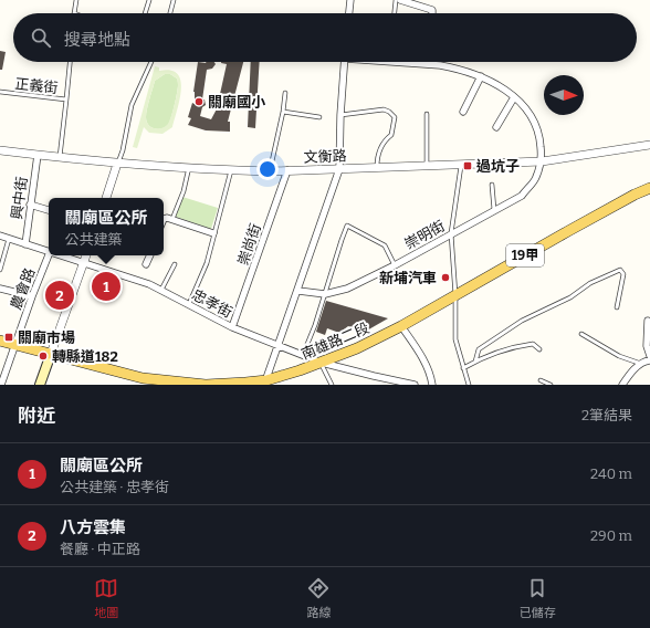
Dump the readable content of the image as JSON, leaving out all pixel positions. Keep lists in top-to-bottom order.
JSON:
{
  "streets": {
    "main road": ["19甲", "南雄路二段"],
    "street": [
      "文衡路",
      "興中街",
      "崇明街",
      "崇尚街",
      "農會路",
      "忠孝街"
    ],
    "lane": ["正義街"]
  },
  "crossings": [
    ["正義街", "文衡路"],
    ["文衡路", "興中街"],
    ["文衡路", "崇明街"],
    ["文衡路", "崇尚街"],
    ["興中街", "忠孝街"],
    ["崇尚街", "忠孝街"],
    ["農會路", "南雄路二段"],
    ["忠孝街", "南雄路二段"]
  ],
  "places": {
    "other": ["關廟國小", "新埔汽車", "轉縣道182"],
    "transit": ["過坑子", "關廟市場"]
  },
  "north": "right",
  "page": {
    "search": "搜尋地點",
    "popup": ["關廟區公所", "公共建築"],
    "pins": ["1", "2"],
    "heading": ["附近", "2筆結果"],
    "list": [
      {
        "mark": "1",
        "name": "關廟區公所",
        "note": "公共建築 · 忠孝街",
        "value": "240 m"
      },
      {
        "mark": "2",
        "name": "八方雲集",
        "note": "餐廳 · 中正路",
        "value": "290 m"
      }
    ],
    "nav": ["地圖", "路線", "已儲存"]
  }
}
